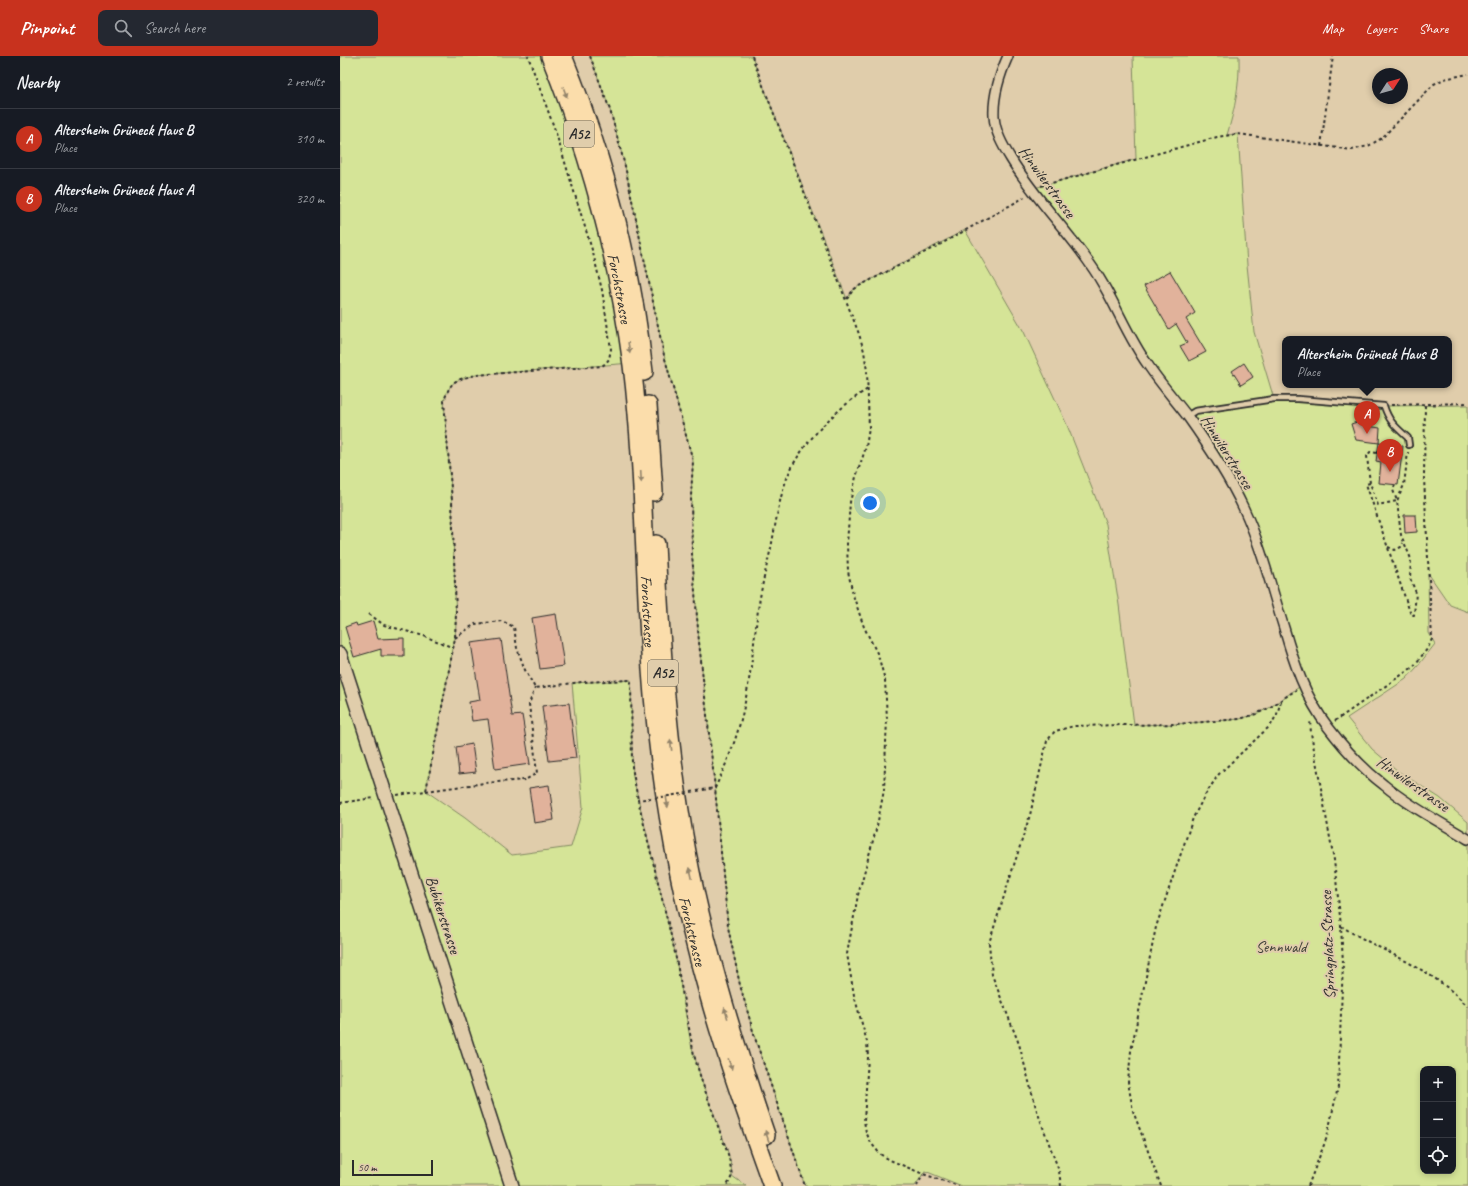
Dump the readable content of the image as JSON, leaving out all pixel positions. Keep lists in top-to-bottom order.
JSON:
{
  "streets": {
    "highway": ["A52", "Forchstrasse"],
    "street": ["Hinwilerstrasse", "Bubikerstrasse"],
    "path": ["Springplatz-Strasse"]
  },
  "crossings": [
    ["Hinwilerstrasse", "Springplatz-Strasse"]
  ],
  "parks": ["Sennwald"],
  "scale_bar": "50 m",
  "north": "top right",
  "page": {
    "header": "Pinpoint",
    "search": "Search here",
    "nav": ["Map", "Layers", "Share"],
    "heading": ["Nearby", "2 results"],
    "list": [
      {
        "mark": "A",
        "name": "Altersheim Grüneck Haus B",
        "note": "Place",
        "value": "310 m"
      },
      {
        "mark": "B",
        "name": "Altersheim Grüneck Haus A",
        "note": "Place",
        "value": "320 m"
      }
    ],
    "popup": ["Altersheim Grüneck Haus B", "Place"],
    "pins": ["A", "B"],
    "map_buttons": ["+", "−"],
    "scale": "50 m"
  }
}
